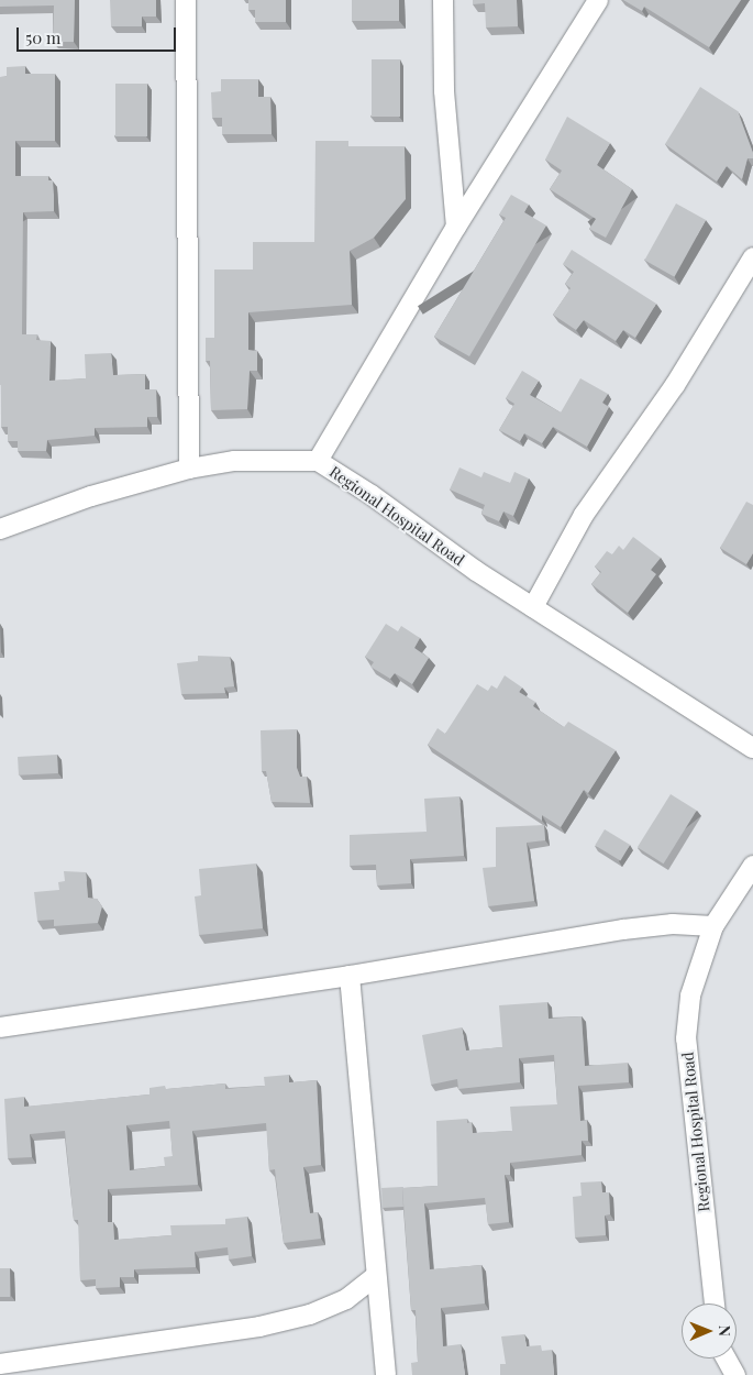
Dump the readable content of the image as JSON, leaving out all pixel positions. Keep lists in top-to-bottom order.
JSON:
{
  "streets": {
    "street": ["Regional Hospital Road"]
  },
  "scale_bar": "50 m",
  "north": "right"
}
